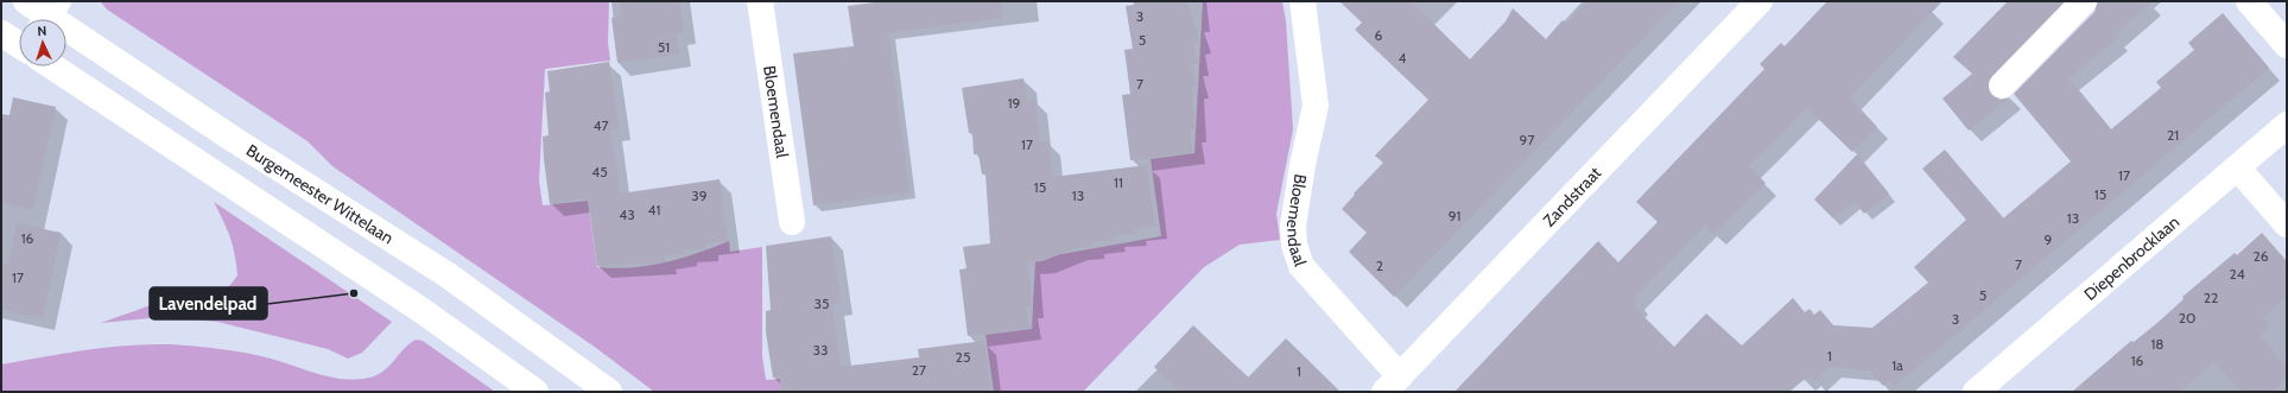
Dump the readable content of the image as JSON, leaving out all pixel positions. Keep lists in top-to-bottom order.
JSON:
{
  "streets": {
    "street": [
      "Bloemendaal",
      "Burgemeester Wittelaan",
      "Zandstraat",
      "Diepenbrocklaan"
    ]
  },
  "crossings": [
    ["Bloemendaal", "Zandstraat"]
  ],
  "places": ["Lavendelpad"],
  "house_numbers": [
    "3",
    "6",
    "5",
    "51",
    "4",
    "7",
    "19",
    "47",
    "21",
    "97",
    "17",
    "45",
    "17",
    "11",
    "15",
    "15",
    "39",
    "13",
    "41",
    "43",
    "91",
    "13",
    "16",
    "9",
    "26",
    "7",
    "2",
    "24",
    "17",
    "5",
    "22",
    "35",
    "20",
    "3",
    "18",
    "33",
    "1",
    "25",
    "16",
    "1a",
    "27",
    "1"
  ],
  "north": "top"
}
